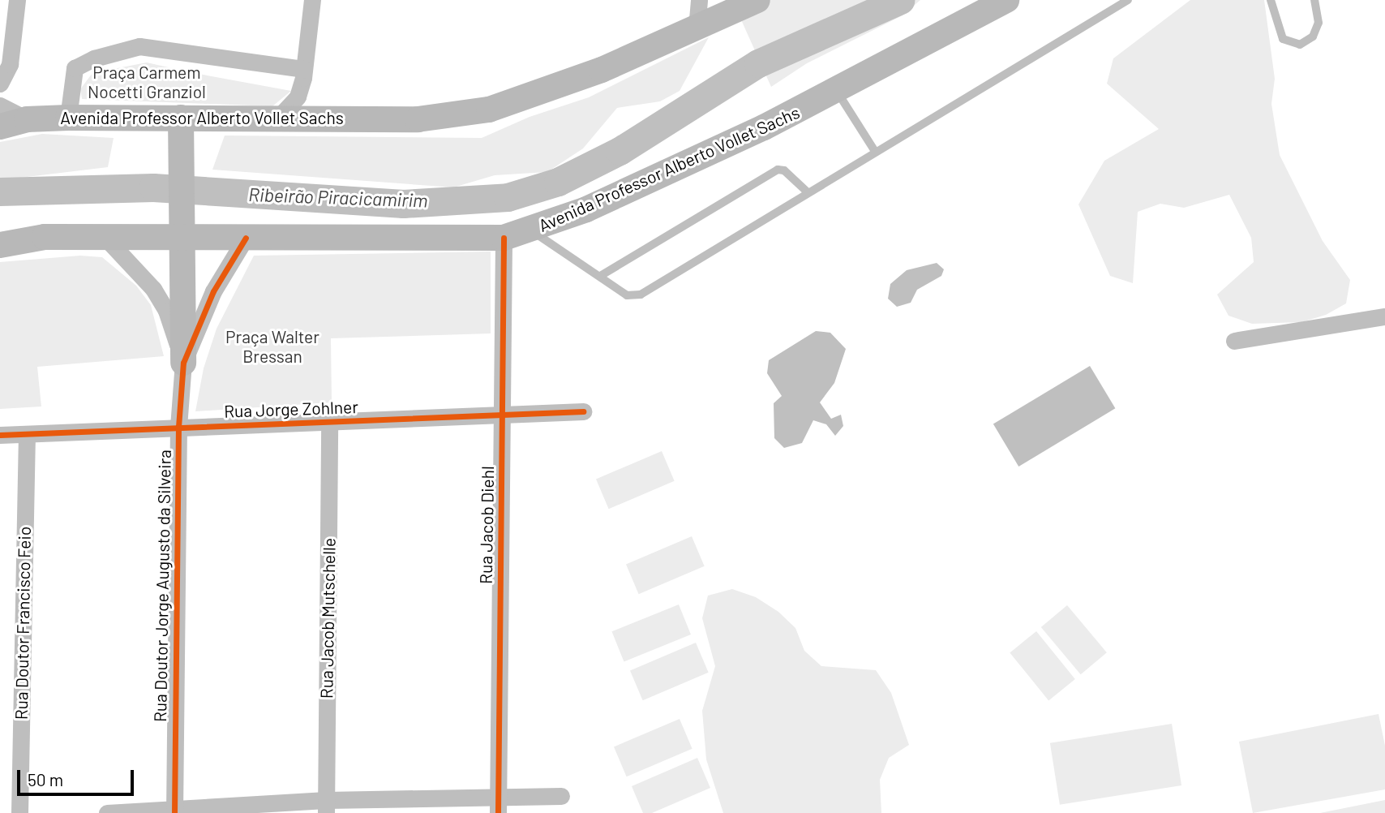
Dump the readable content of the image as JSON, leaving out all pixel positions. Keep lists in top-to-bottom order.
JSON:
{
  "streets": {
    "main road": ["Avenida Professor Alberto Vollet Sachs"],
    "street": [
      "Rua Jorge Zohlner",
      "Rua Jacob Diehl",
      "Rua Doutor Jorge Augusto da Silveira",
      "Rua Jacob Mutschelle",
      "Rua Doutor Francisco Feio"
    ]
  },
  "crossings": [
    ["Avenida Professor Alberto Vollet Sachs", "Rua Jacob Diehl"],
    ["Avenida Professor Alberto Vollet Sachs", "Rua Doutor Jorge Augusto da Silveira"],
    ["Rua Jorge Zohlner", "Rua Jacob Diehl"],
    ["Rua Jorge Zohlner", "Rua Doutor Jorge Augusto da Silveira"],
    ["Rua Jorge Zohlner", "Rua Jacob Mutschelle"],
    ["Rua Jorge Zohlner", "Rua Doutor Francisco Feio"]
  ],
  "water": ["Ribeirão Piracicamirim"],
  "parks": ["Praça Carmem Nocetti Granziol", "Praça Walter Bressan"],
  "scale_bar": "50 m"
}
